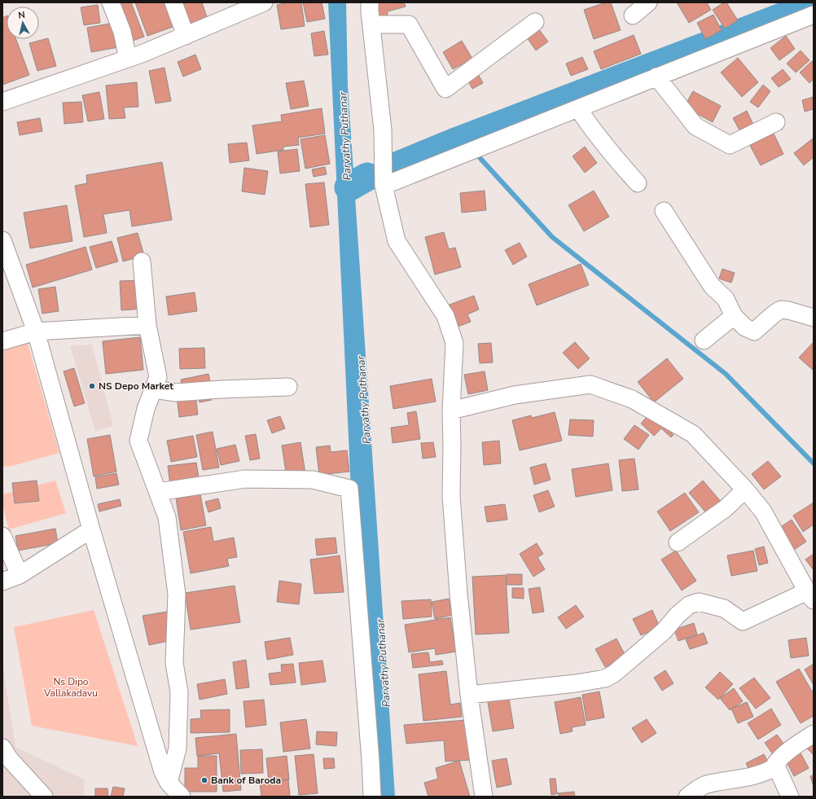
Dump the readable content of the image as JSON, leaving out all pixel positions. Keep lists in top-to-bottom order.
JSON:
{
  "water": ["Parvathy Puthanar"],
  "parks": ["Ns Dipo Vallakadavu"],
  "places": ["NS Depo Market", "Bank of Baroda"],
  "north": "top"
}
